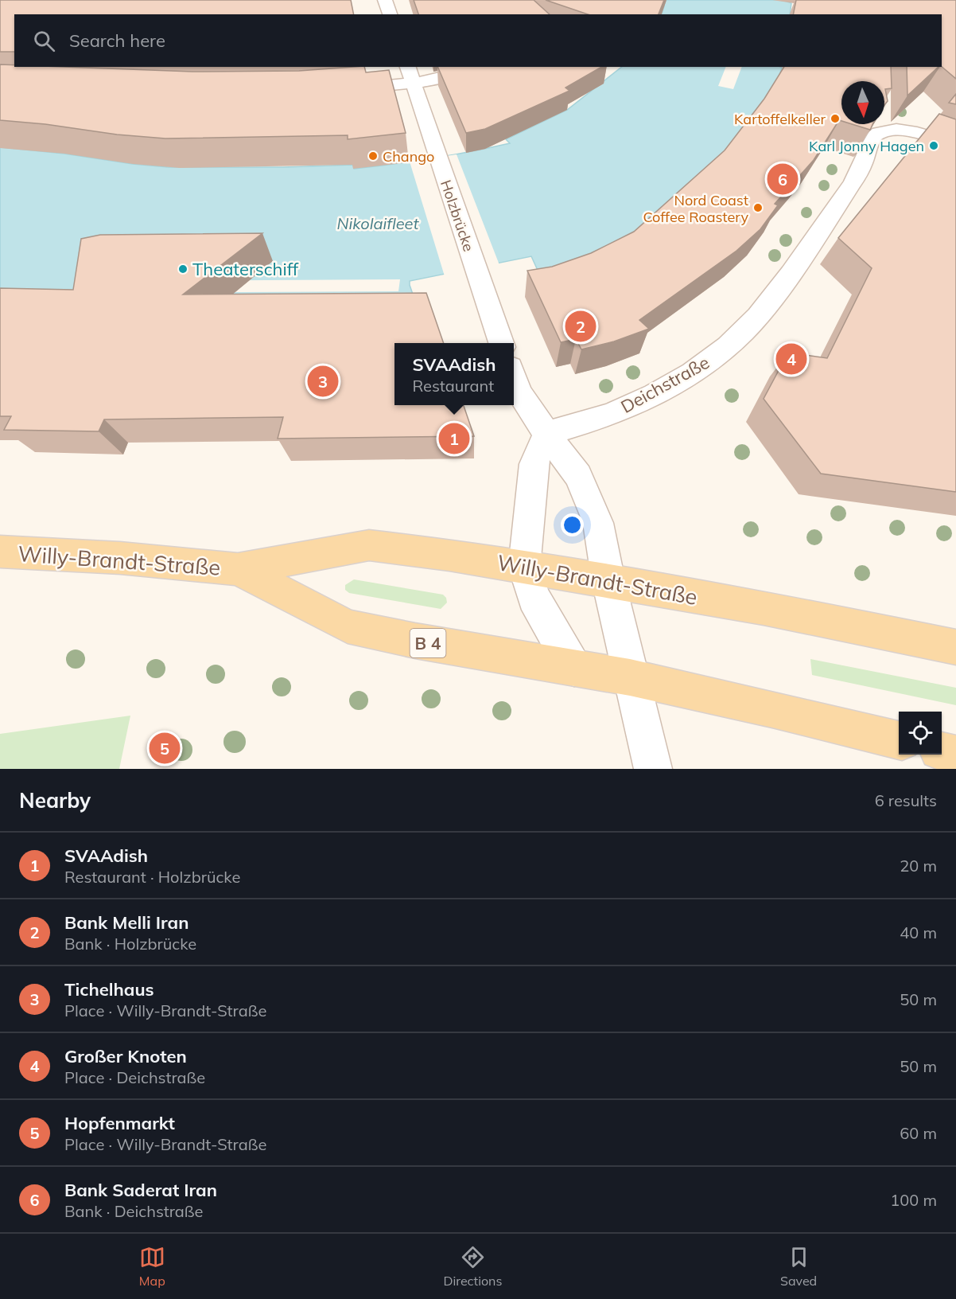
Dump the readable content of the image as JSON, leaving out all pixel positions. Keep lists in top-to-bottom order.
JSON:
{
  "streets": {
    "main road": ["Willy-Brandt-Straße", "B 4"],
    "street": ["Holzbrücke", "Deichstraße"]
  },
  "water": ["Nikolaifleet"],
  "places": [
    "Kartoffelkeller",
    "Karl Jonny Hagen",
    "Chango",
    "Nord Coast Coffee Roastery",
    "Theaterschiff"
  ],
  "north": "bottom",
  "page": {
    "search": "Search here",
    "pins": [
      "6",
      "2",
      "4",
      "3",
      "1",
      "5"
    ],
    "popup": ["SVAAdish", "Restaurant"],
    "heading": ["Nearby", "6 results"],
    "list": [
      {
        "mark": "1",
        "name": "SVAAdish",
        "note": "Restaurant · Holzbrücke",
        "value": "20 m"
      },
      {
        "mark": "2",
        "name": "Bank Melli Iran",
        "note": "Bank · Holzbrücke",
        "value": "40 m"
      },
      {
        "mark": "3",
        "name": "Tichelhaus",
        "note": "Place · Willy-Brandt-Straße",
        "value": "50 m"
      },
      {
        "mark": "4",
        "name": "Großer Knoten",
        "note": "Place · Deichstraße",
        "value": "50 m"
      },
      {
        "mark": "5",
        "name": "Hopfenmarkt",
        "note": "Place · Willy-Brandt-Straße",
        "value": "60 m"
      },
      {
        "mark": "6",
        "name": "Bank Saderat Iran",
        "note": "Bank · Deichstraße",
        "value": "100 m"
      }
    ],
    "nav": ["Map", "Directions", "Saved"]
  }
}
